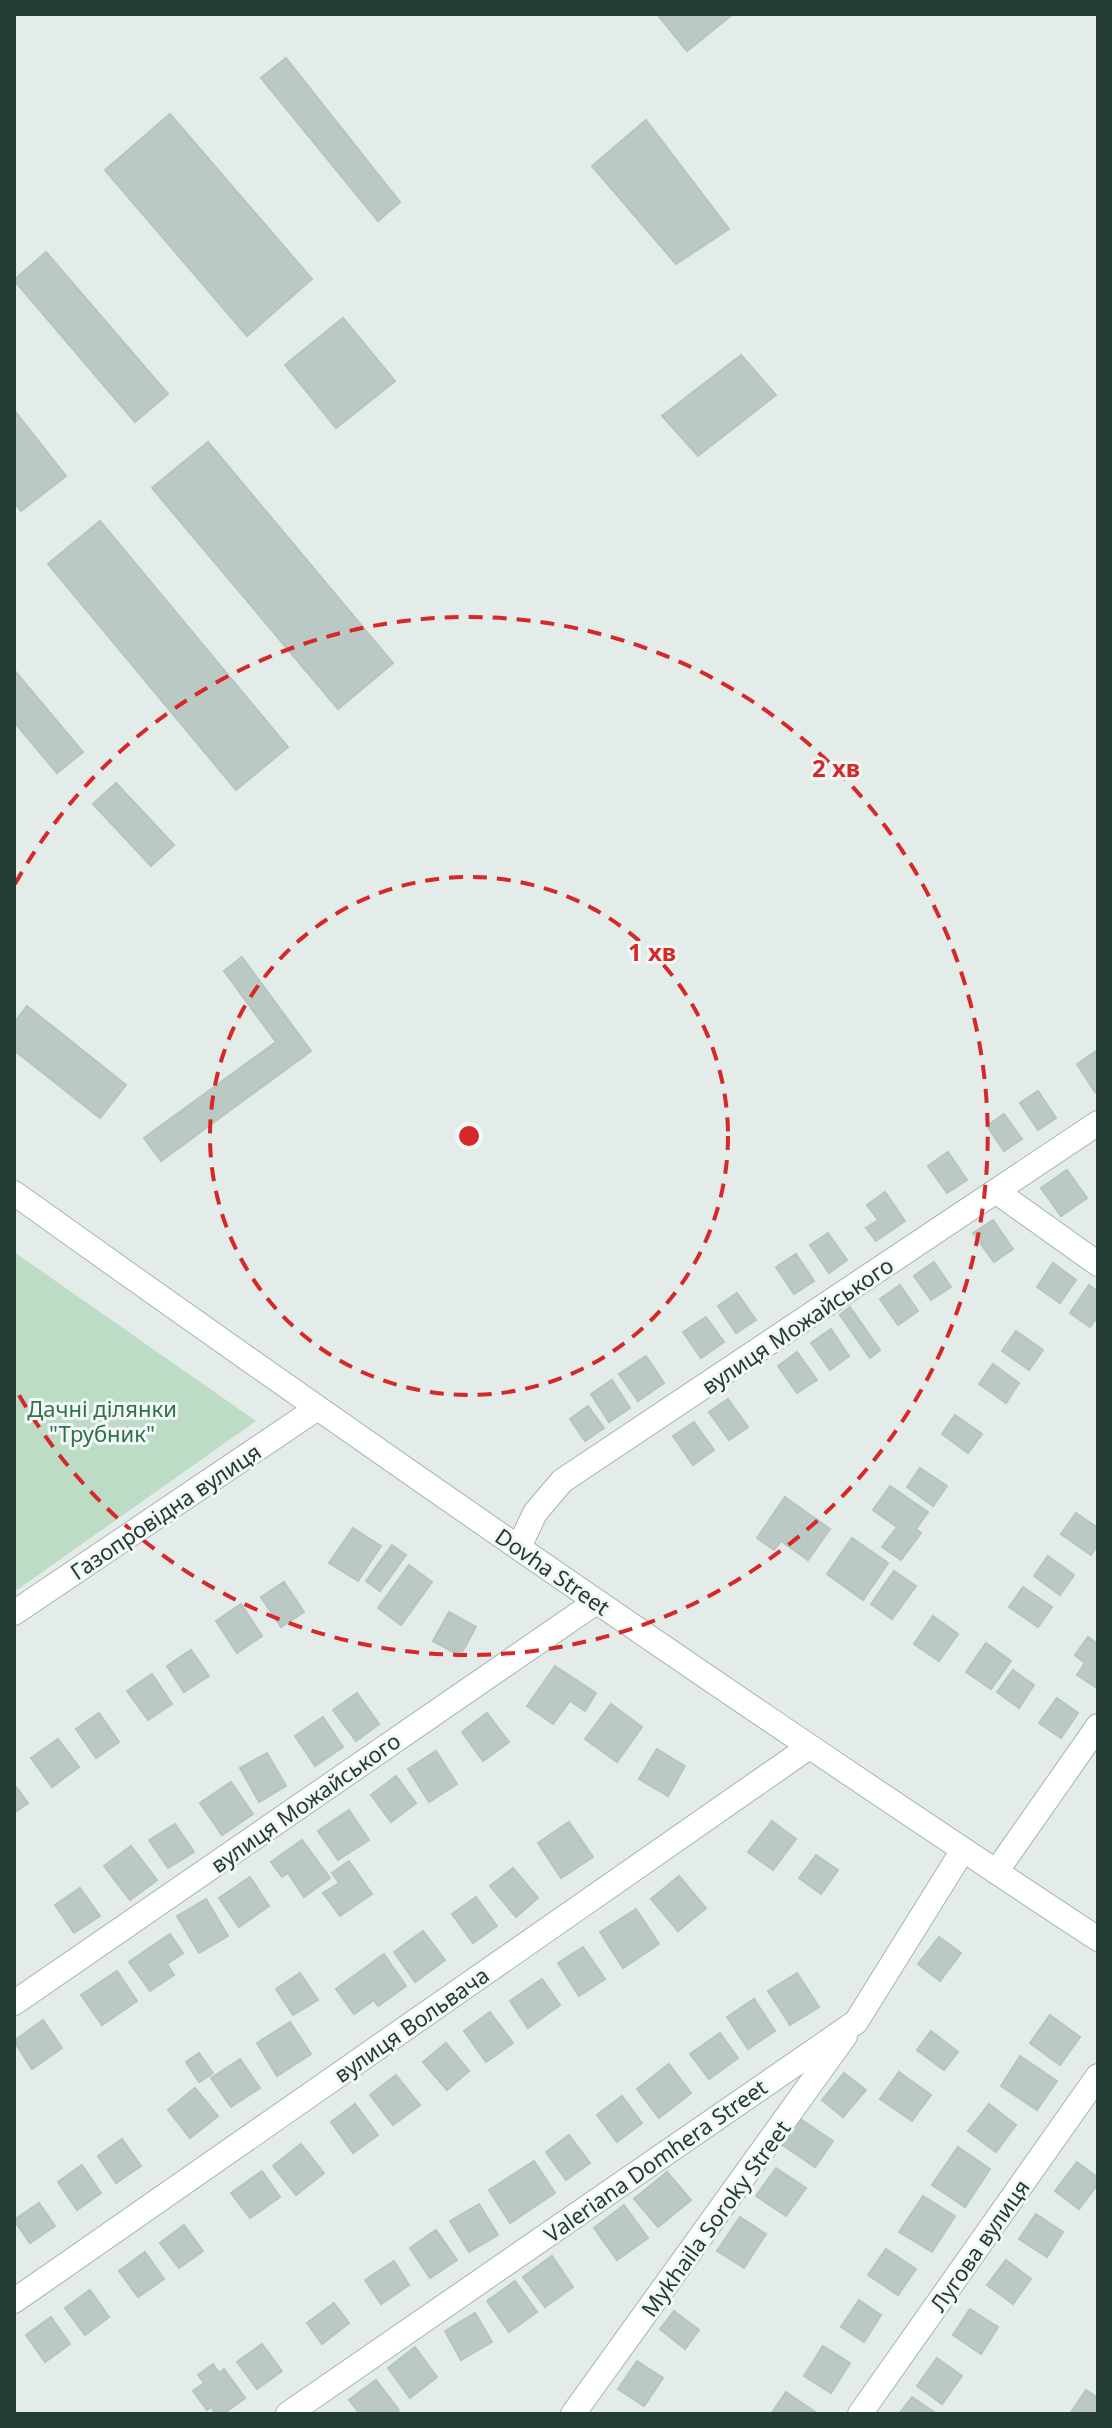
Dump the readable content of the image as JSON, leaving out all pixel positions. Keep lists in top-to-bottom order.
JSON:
{
  "streets": {
    "street": [
      "вулиця Можайського",
      "Газопровідна вулиця",
      "Dovha Street",
      "вулиця Вольвача",
      "Valeriana Domhera Street",
      "Mykhaila Soroky Street",
      "Лугова вулиця"
    ]
  },
  "crossings": [
    ["вулиця Можайського", "Dovha Street"],
    ["Газопровідна вулиця", "Dovha Street"],
    ["Dovha Street", "вулиця Вольвача"],
    ["Dovha Street", "Valeriana Domhera Street"],
    ["Valeriana Domhera Street", "Mykhaila Soroky Street"]
  ],
  "parks": ["Дачні ділянки \"Трубник\""],
  "rings": ["2 хв", "1 хв"]
}
